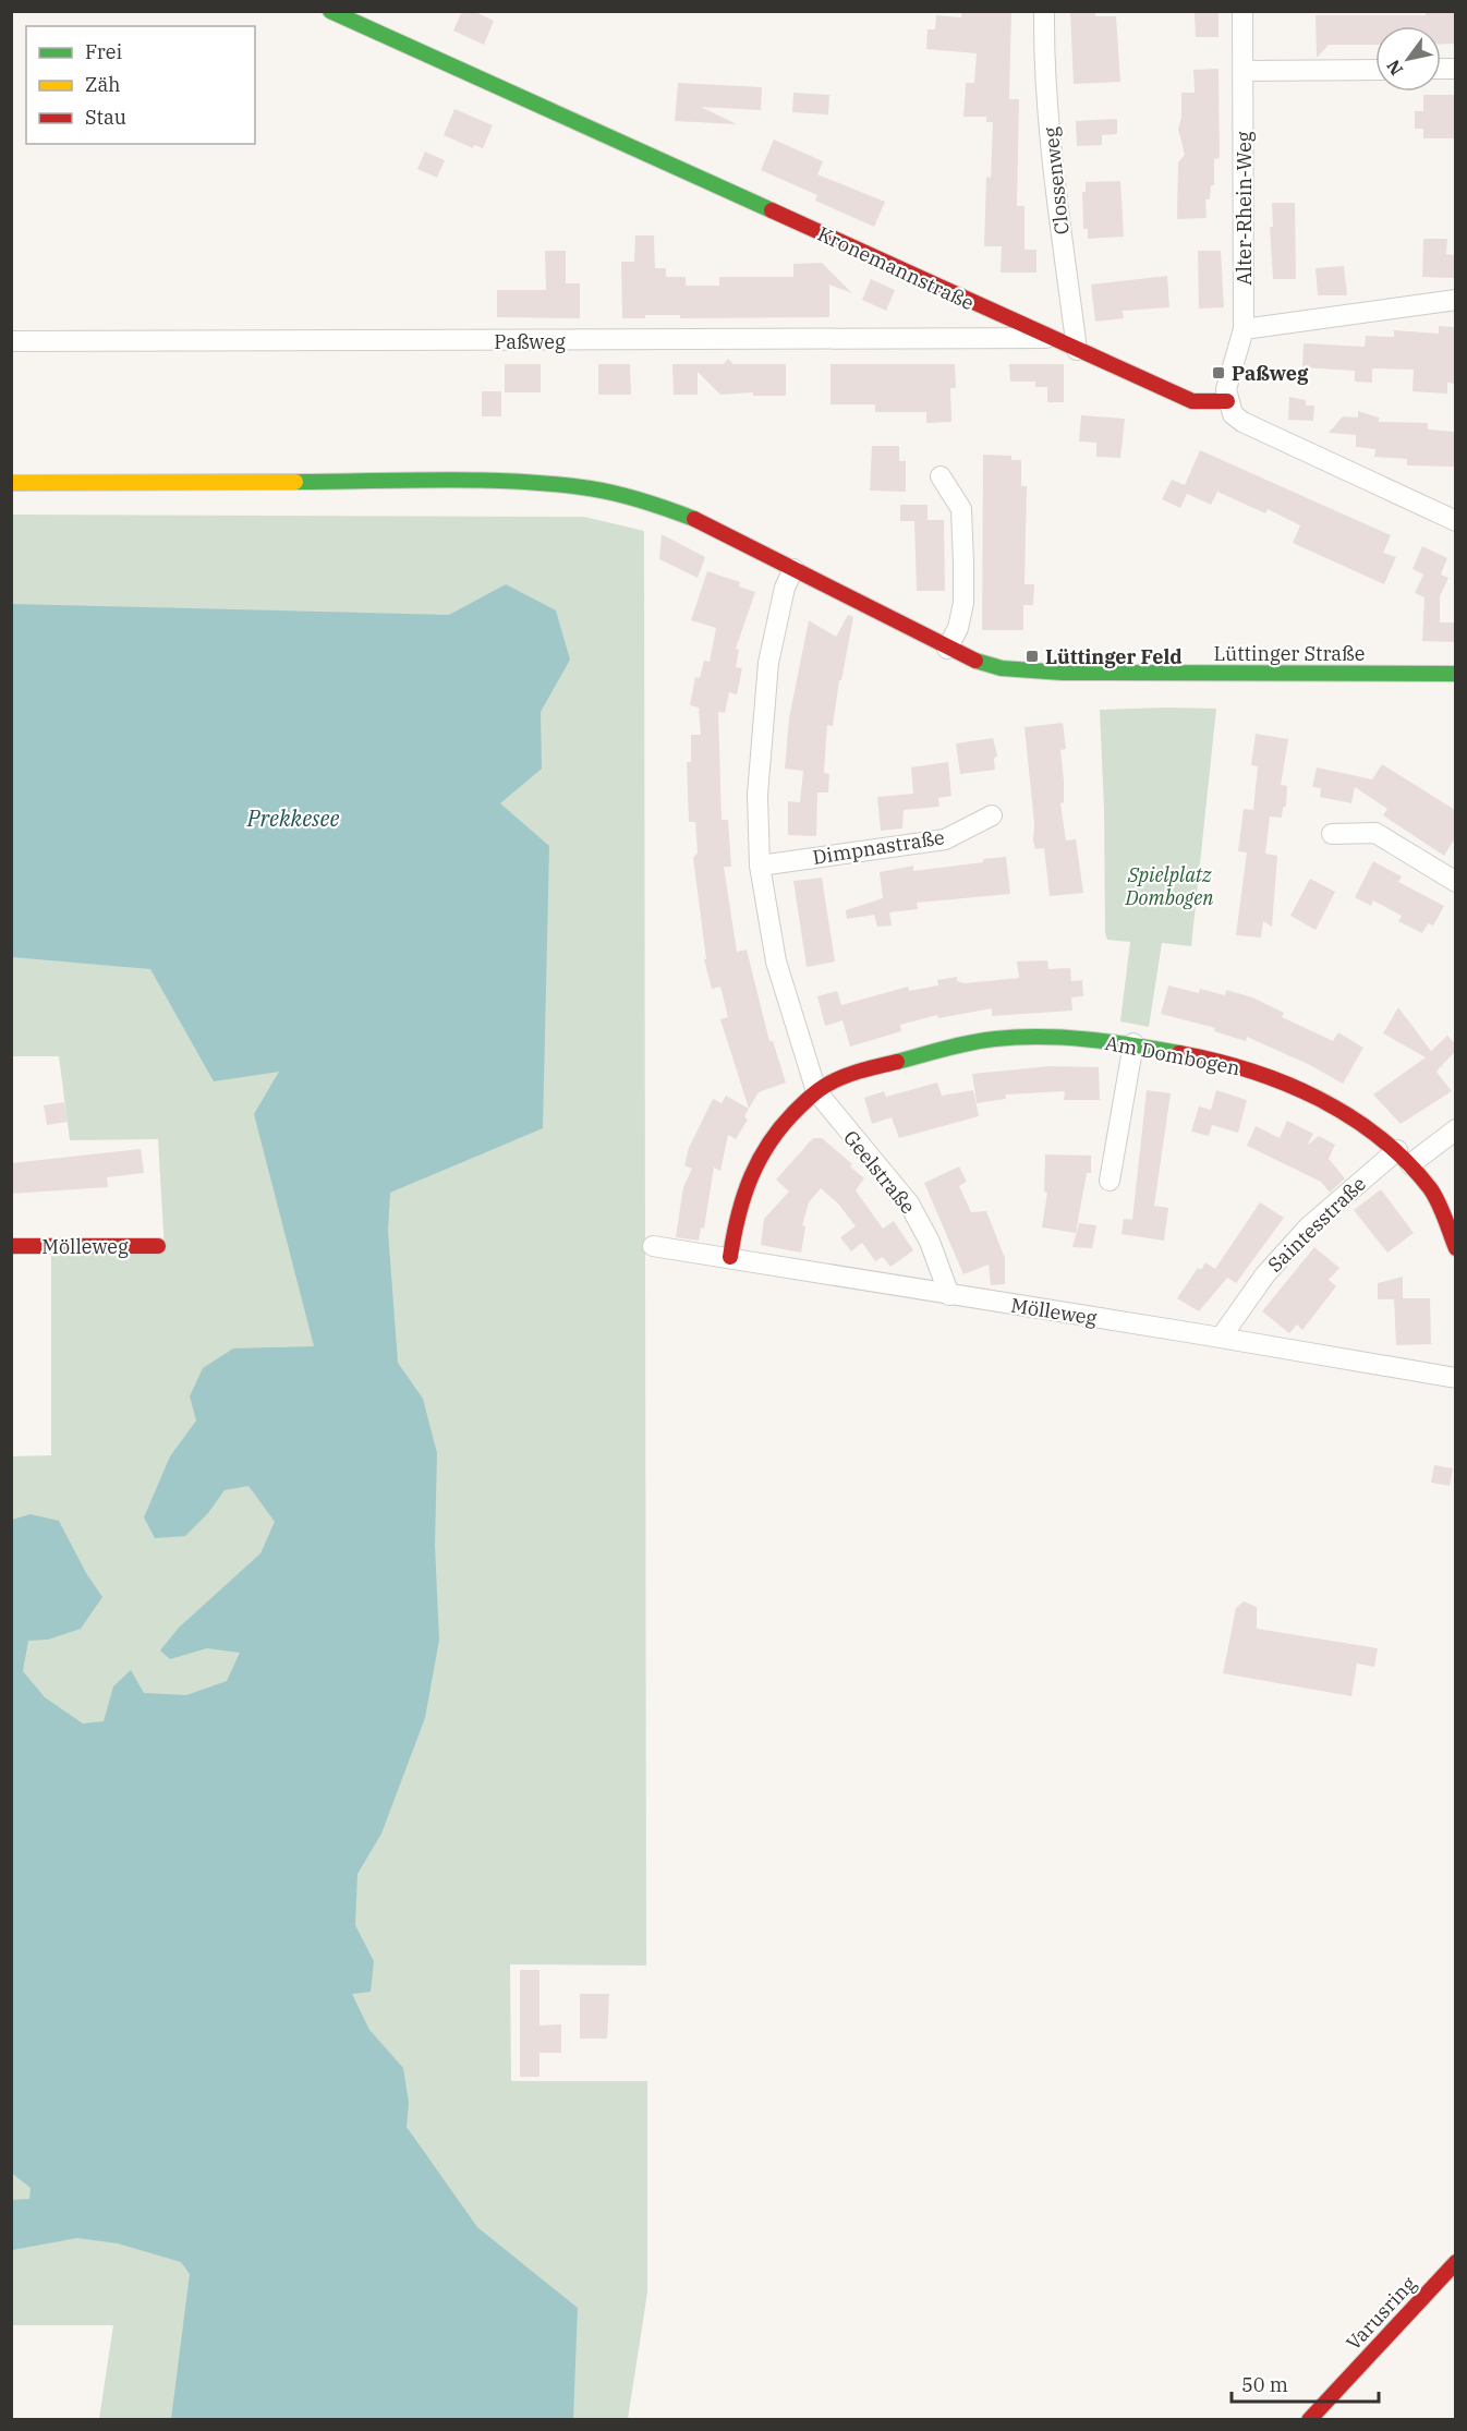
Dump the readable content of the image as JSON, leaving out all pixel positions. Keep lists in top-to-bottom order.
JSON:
{
  "streets": {
    "street": [
      "Clossenweg",
      "Alter-Rhein-Weg",
      "Kronemannstraße",
      "Paßweg",
      "Lüttinger Straße",
      "Dimpnastraße",
      "Am Dombogen",
      "Geelstraße",
      "Saintesstraße",
      "Mölleweg",
      "Varusring"
    ]
  },
  "crossings": [
    ["Clossenweg", "Kronemannstraße"],
    ["Alter-Rhein-Weg", "Kronemannstraße"],
    ["Kronemannstraße", "Paßweg"],
    ["Am Dombogen", "Geelstraße"],
    ["Am Dombogen", "Saintesstraße"],
    ["Am Dombogen", "Mölleweg"],
    ["Geelstraße", "Mölleweg"],
    ["Saintesstraße", "Mölleweg"]
  ],
  "water": ["Prekkesee"],
  "parks": ["Spielplatz Dombogen"],
  "places": {
    "transit": ["Paßweg", "Lüttinger Feld"]
  },
  "legend": ["Frei", "Zäh", "Stau"],
  "scale_bar": "50 m",
  "north": "bottom left"
}
